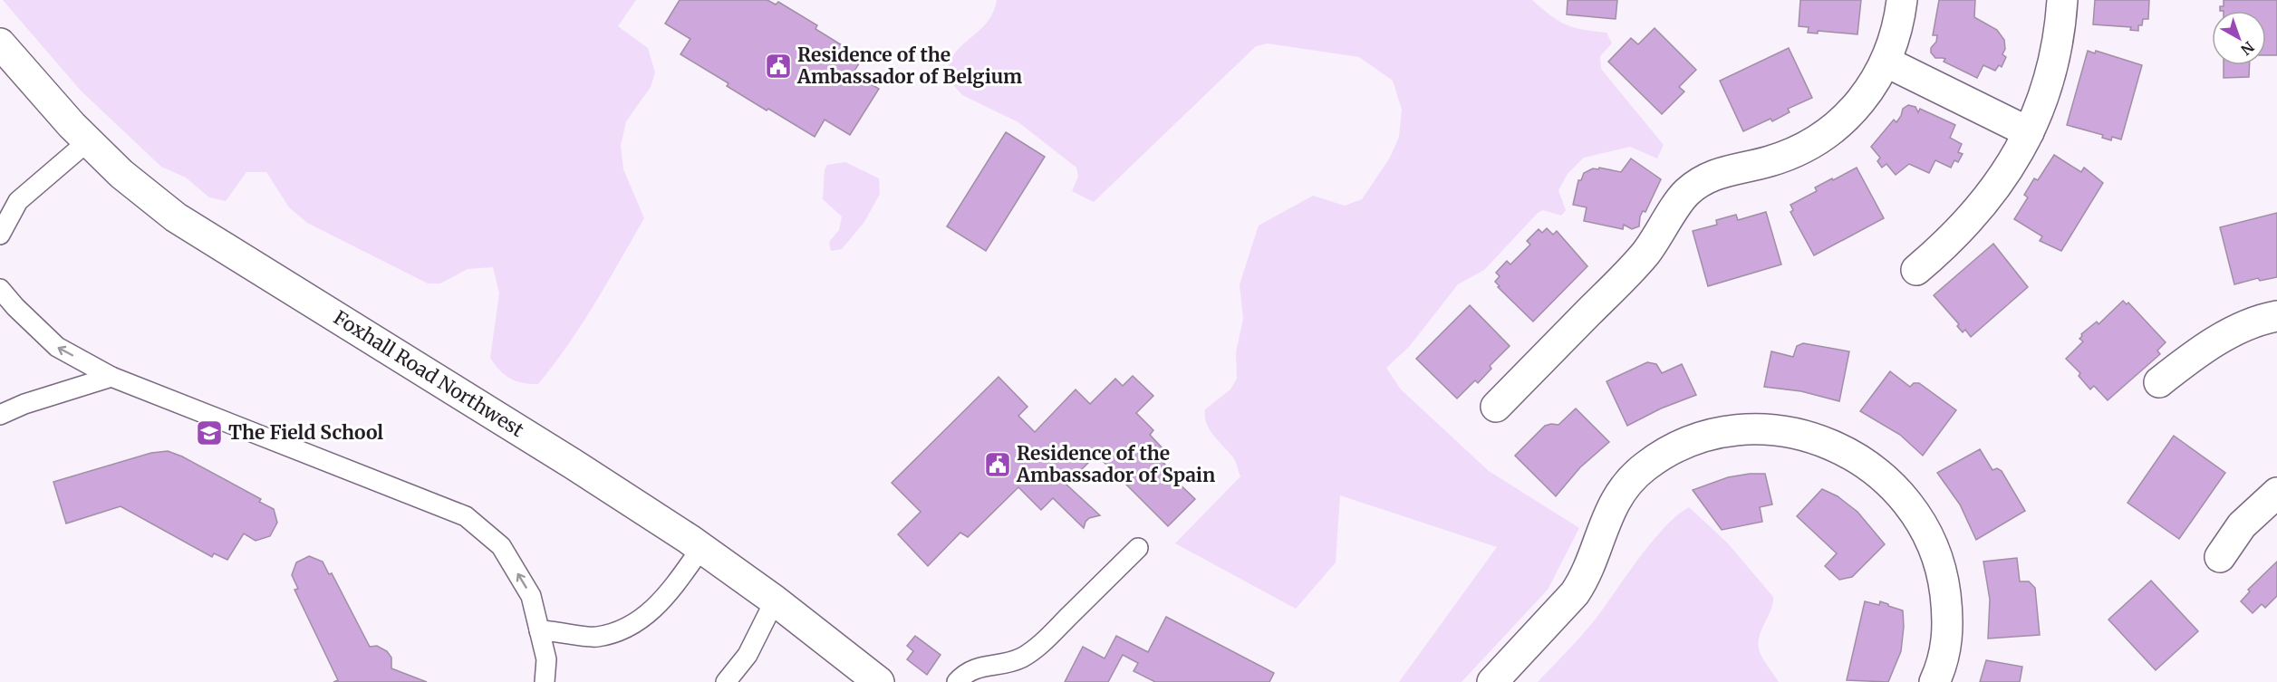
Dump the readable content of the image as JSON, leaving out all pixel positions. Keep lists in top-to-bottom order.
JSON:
{
  "streets": {
    "street": ["Foxhall Road Northwest"]
  },
  "places": {
    "public building": ["Residence of the Ambassador of Belgium", "Residence of the Ambassador of Spain"],
    "school or university": ["The Field School"]
  },
  "north": "bottom right"
}
